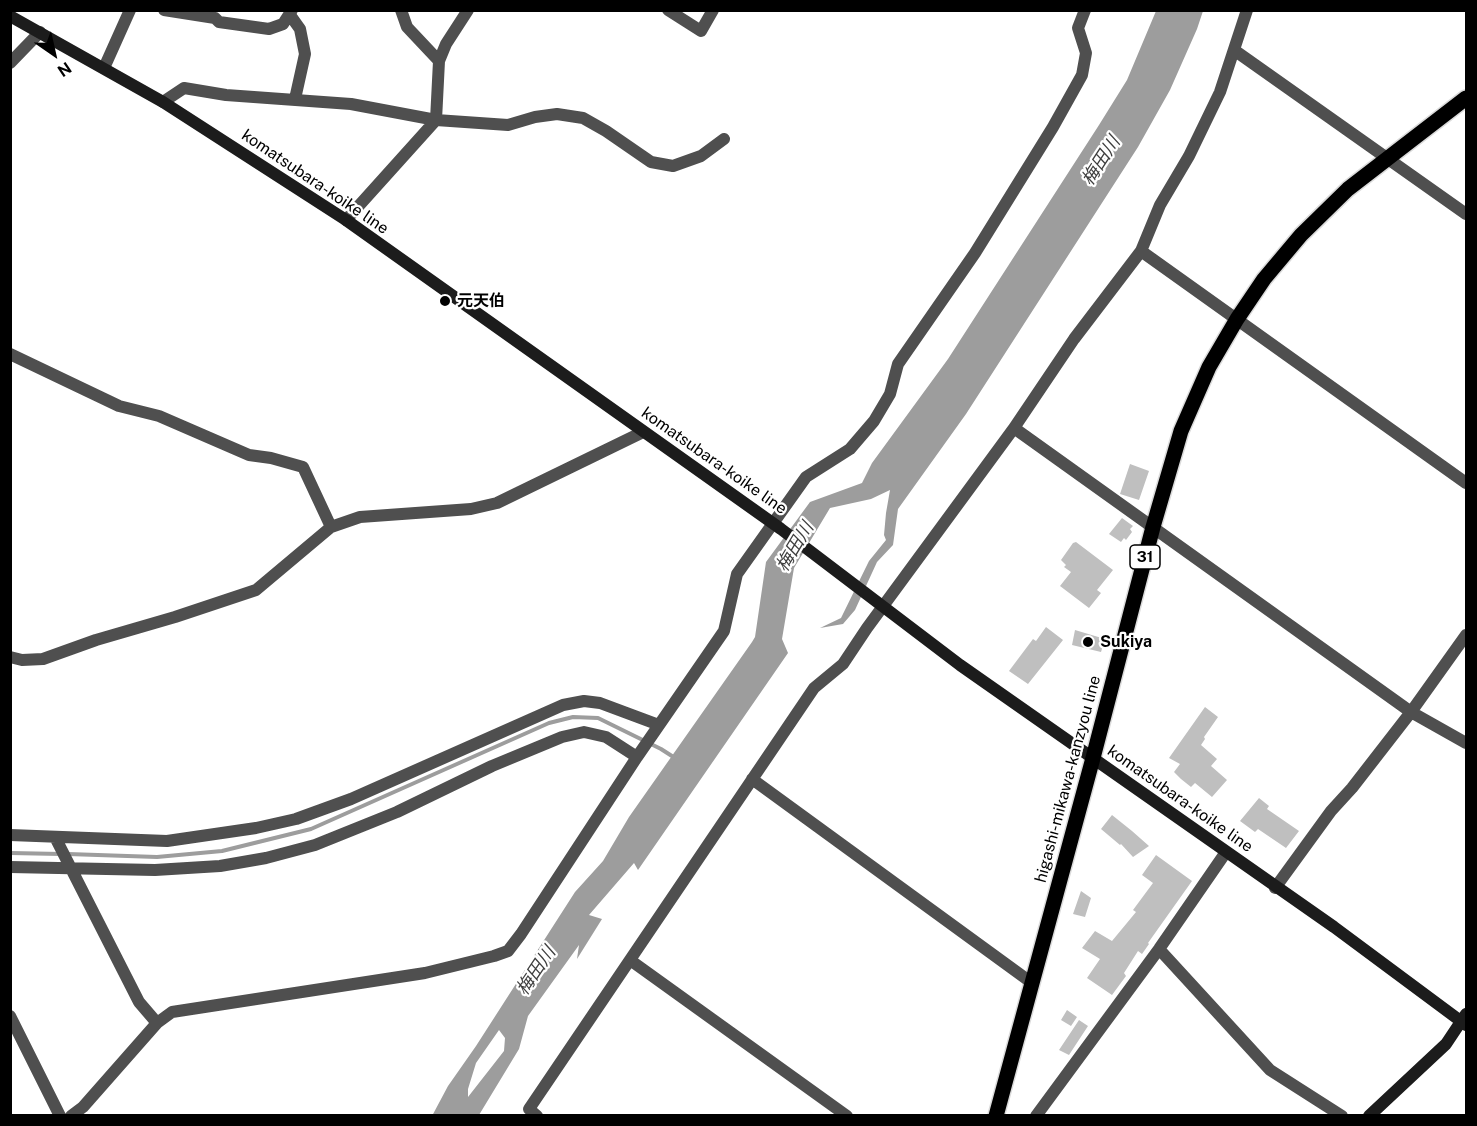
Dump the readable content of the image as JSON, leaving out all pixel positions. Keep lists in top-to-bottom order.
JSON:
{
  "streets": {
    "main road": ["komatsubara-koike line", "31", "higashi-mikawa-kanzyou line"]
  },
  "crossings": [
    ["komatsubara-koike line", "higashi-mikawa-kanzyou line"]
  ],
  "water": ["梅田川"],
  "places": ["元天伯", "Sukiya"],
  "north": "bottom right"
}
